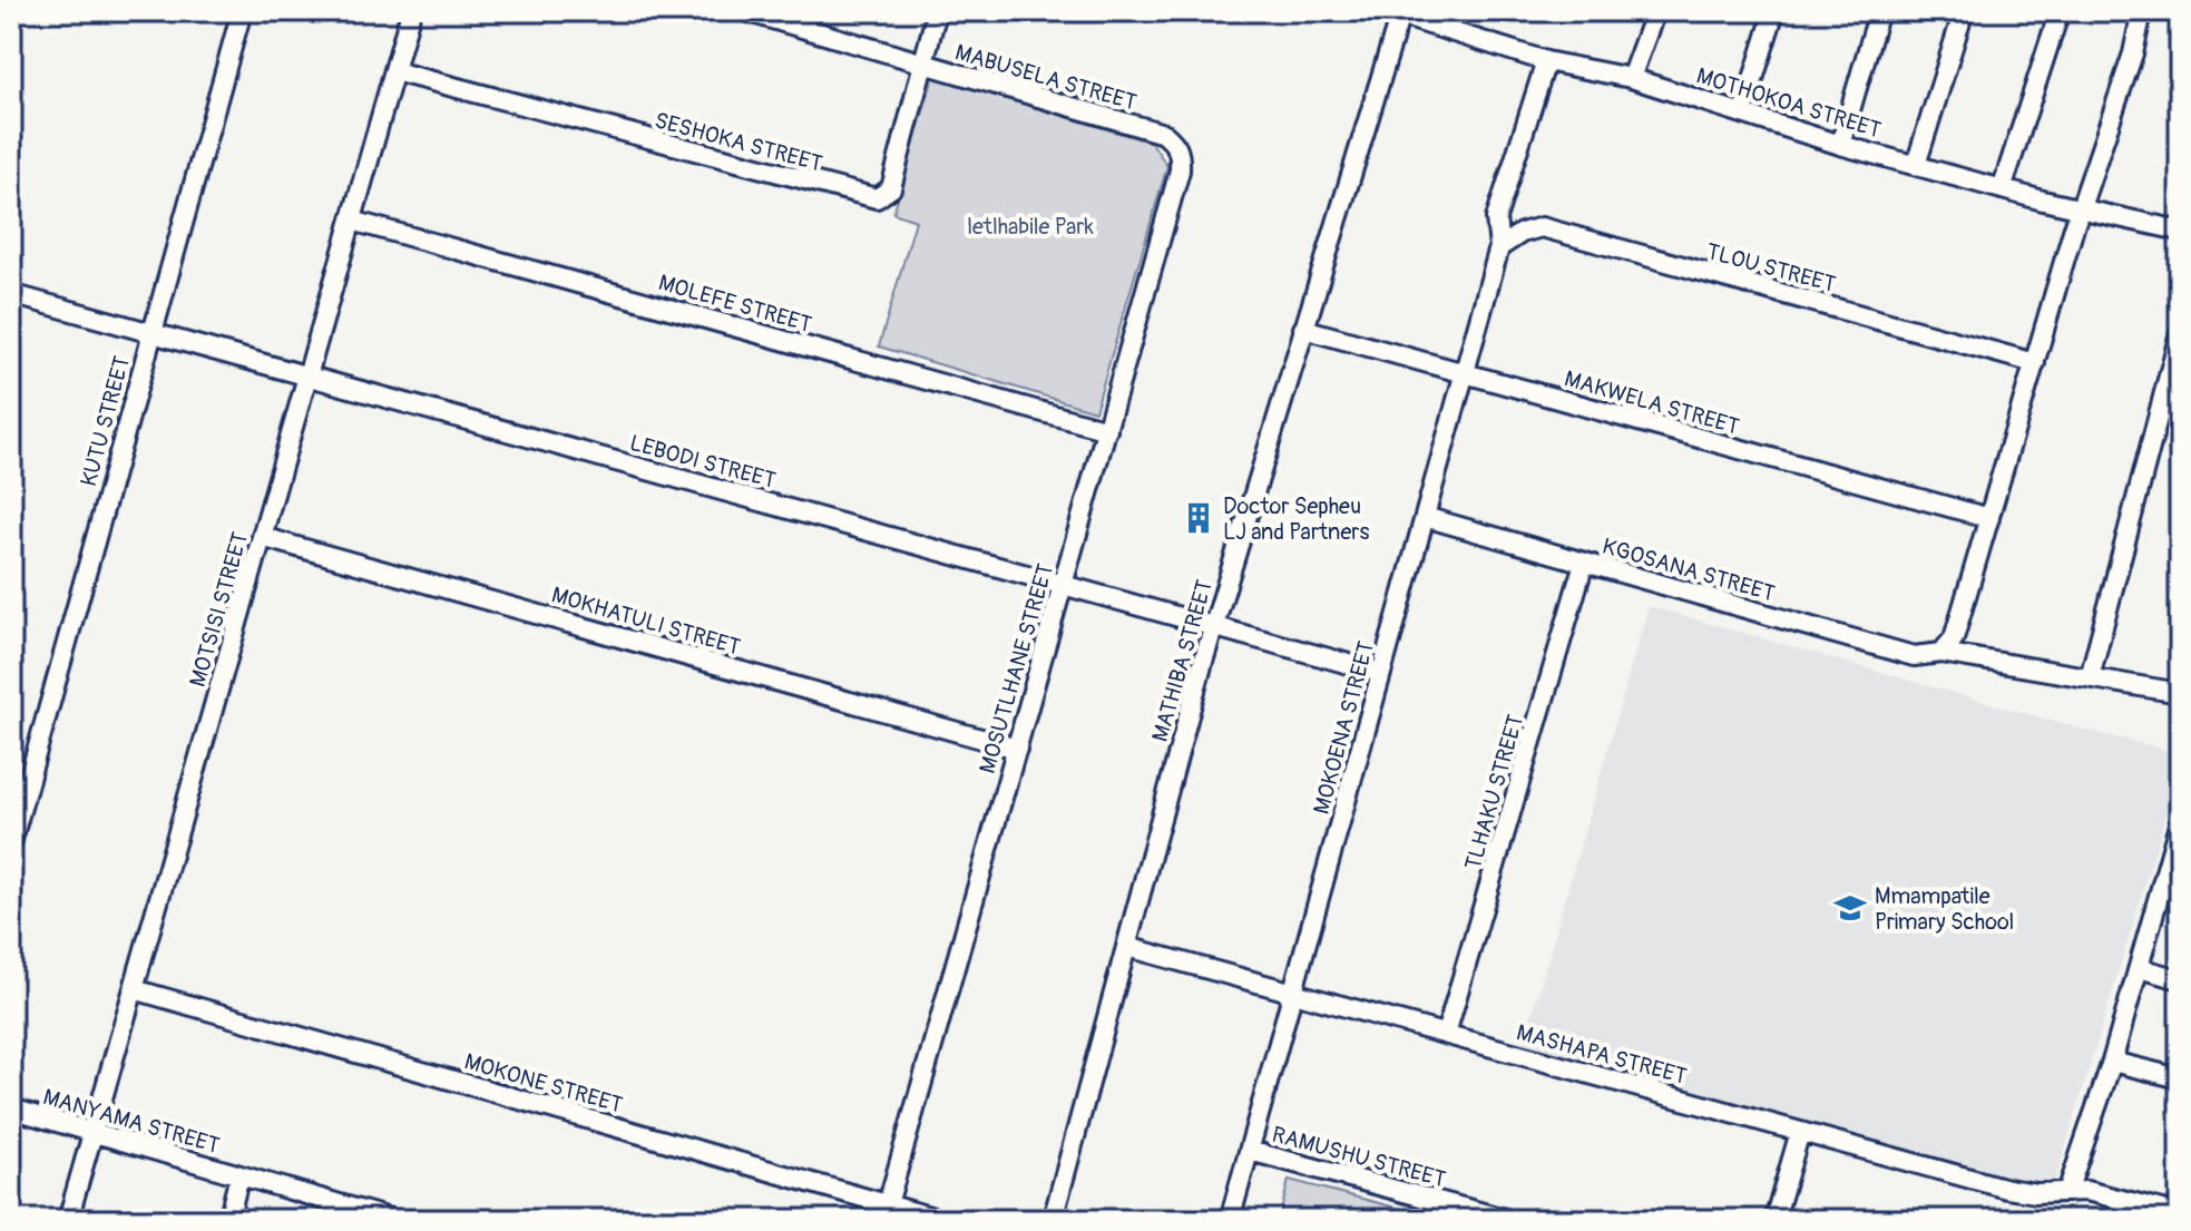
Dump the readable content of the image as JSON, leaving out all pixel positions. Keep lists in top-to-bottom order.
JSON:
{
  "streets": {
    "street": [
      "MABUSELA STREET",
      "MOTHOKOA STREET",
      "SESHOKA STREET",
      "TLOU STREET",
      "MOLEFE STREET",
      "MAKWELA STREET",
      "KUTU STREET",
      "LEBODI STREET",
      "KGOSANA STREET",
      "MOTSISI STREET",
      "MOKHATULI STREET",
      "MATHIBA STREET",
      "MOSUTLHANE STREET",
      "MOKOENA STREET",
      "TLHAKU STREET",
      "MASHAPA STREET",
      "MOKONE STREET",
      "MANYAMA STREET",
      "RAMUSHU STREET"
    ]
  },
  "crossings": [
    ["MABUSELA STREET", "SESHOKA STREET"],
    ["MABUSELA STREET", "MOSUTLHANE STREET"],
    ["MOTHOKOA STREET", "MATHIBA STREET"],
    ["MOTHOKOA STREET", "MOKOENA STREET"],
    ["SESHOKA STREET", "MOTSISI STREET"],
    ["TLOU STREET", "MOKOENA STREET"],
    ["MOLEFE STREET", "MOTSISI STREET"],
    ["MOLEFE STREET", "MOSUTLHANE STREET"],
    ["MAKWELA STREET", "MATHIBA STREET"],
    ["MAKWELA STREET", "MOKOENA STREET"],
    ["KUTU STREET", "LEBODI STREET"],
    ["LEBODI STREET", "MOTSISI STREET"],
    ["LEBODI STREET", "MATHIBA STREET"],
    ["LEBODI STREET", "MOSUTLHANE STREET"],
    ["LEBODI STREET", "MOKOENA STREET"],
    ["KGOSANA STREET", "MOKOENA STREET"],
    ["KGOSANA STREET", "TLHAKU STREET"],
    ["MOTSISI STREET", "MOKHATULI STREET"],
    ["MOTSISI STREET", "MOKONE STREET"],
    ["MOTSISI STREET", "MANYAMA STREET"],
    ["MOKHATULI STREET", "MOSUTLHANE STREET"],
    ["MATHIBA STREET", "MASHAPA STREET"],
    ["MOSUTLHANE STREET", "MOKONE STREET"],
    ["MOKOENA STREET", "MASHAPA STREET"],
    ["MOKOENA STREET", "RAMUSHU STREET"],
    ["TLHAKU STREET", "MASHAPA STREET"]
  ],
  "parks": ["letlhabile Park"],
  "places": {
    "building": ["Doctor Sepheu LJ and Partners"],
    "school or university": ["Mmampatile Primary School"]
  }
}
